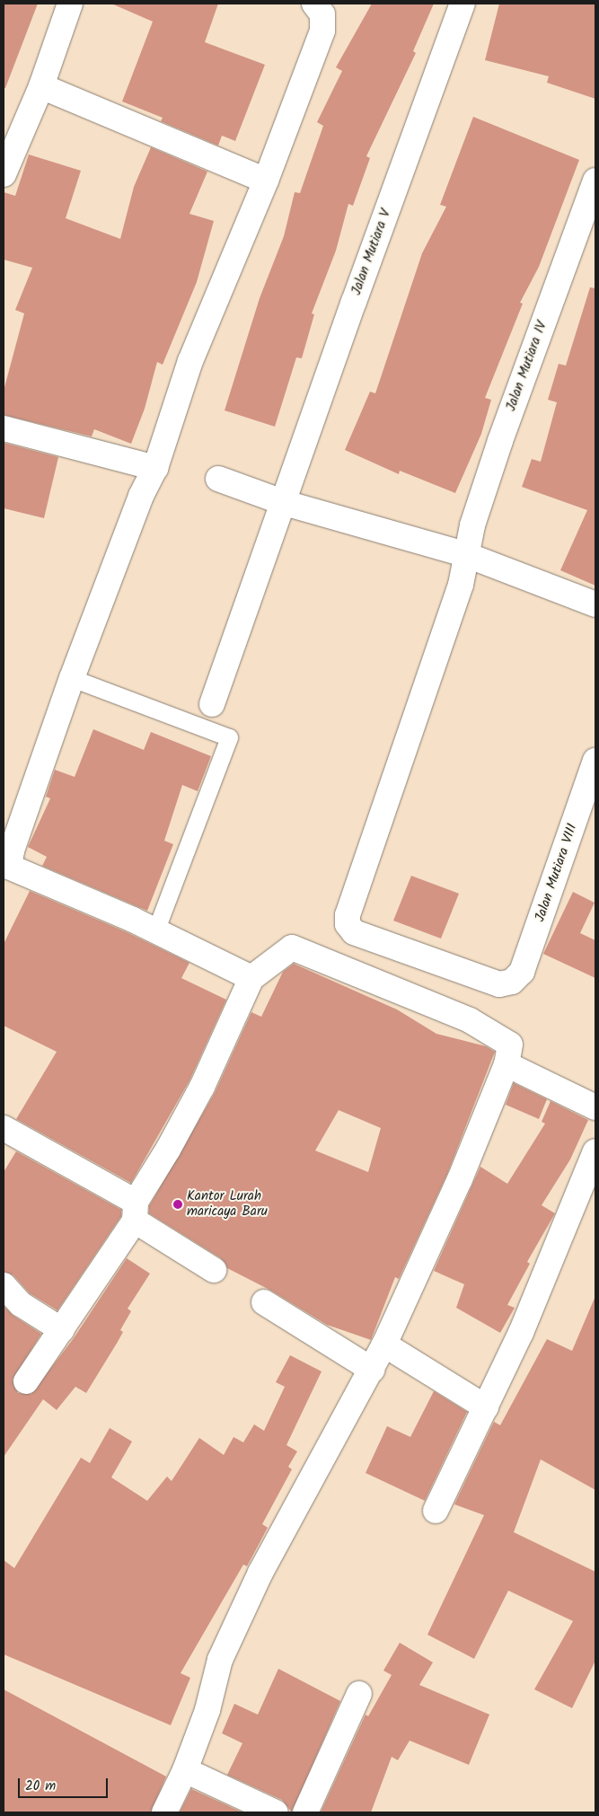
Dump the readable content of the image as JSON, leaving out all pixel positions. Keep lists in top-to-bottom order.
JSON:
{
  "streets": {
    "street": ["Jalan Mutiara V", "Jalan Mutiara IV", "Jalan Mutiara VIII"]
  },
  "crossings": [
    ["Jalan Mutiara IV", "Jalan Mutiara VIII"]
  ],
  "places": ["Kantor Lurah maricaya Baru"],
  "scale_bar": "20 m"
}
